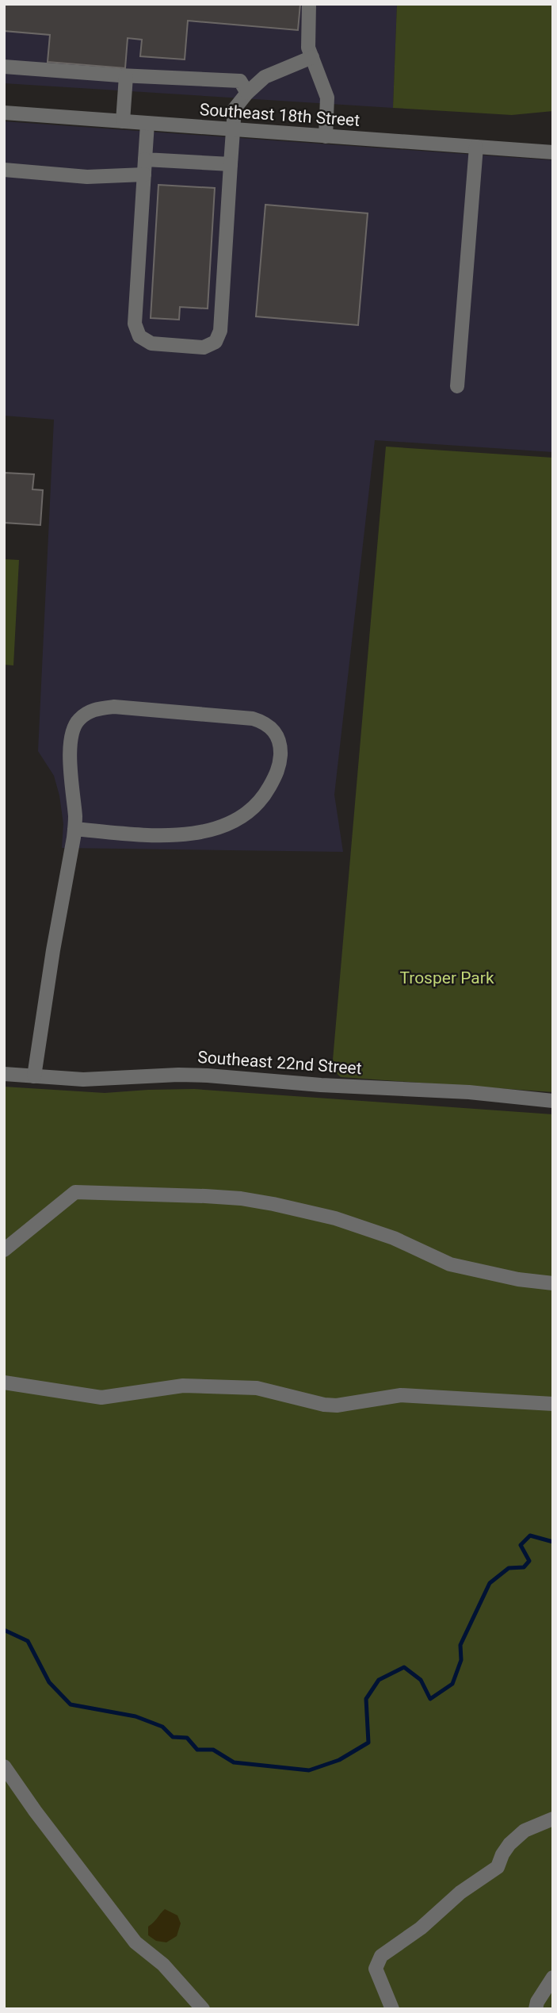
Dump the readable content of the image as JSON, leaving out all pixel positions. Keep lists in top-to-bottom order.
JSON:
{
  "streets": {
    "street": ["Southeast 18th Street", "Southeast 22nd Street"]
  },
  "parks": ["Trosper Park"]
}
